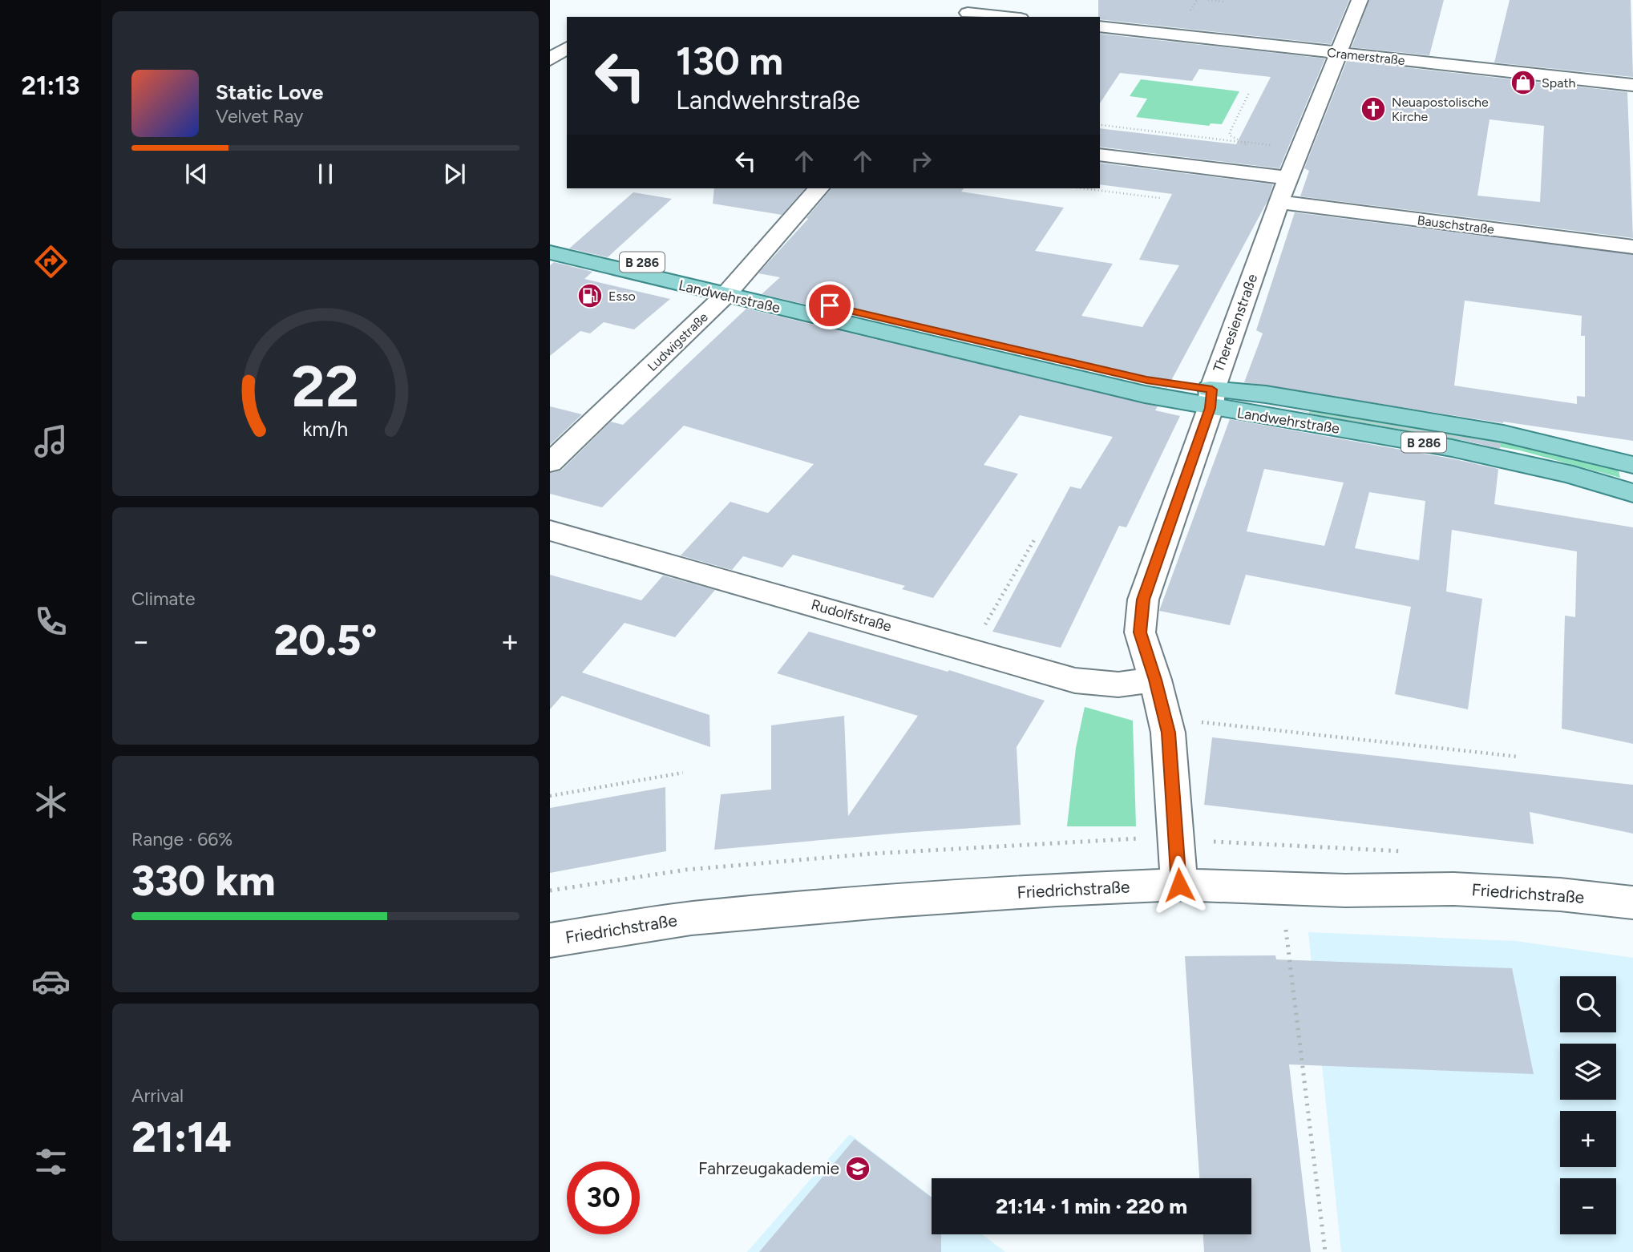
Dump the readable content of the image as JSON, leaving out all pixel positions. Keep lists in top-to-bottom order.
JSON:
{
  "streets": {
    "main road": ["B 286", "Landwehrstraße"],
    "street": [
      "Cramerstraße",
      "Bauschstraße",
      "Theresienstraße",
      "Ludwigstraße",
      "Rudolfstraße",
      "Friedrichstraße"
    ]
  },
  "crossings": [
    ["Cramerstraße", "Theresienstraße"],
    ["Bauschstraße", "Theresienstraße"],
    ["Landwehrstraße", "Theresienstraße"],
    ["Landwehrstraße", "Ludwigstraße"],
    ["Theresienstraße", "Rudolfstraße"],
    ["Theresienstraße", "Friedrichstraße"]
  ],
  "places": {
    "shop": ["Spath"],
    "church": ["Neuapostolische Kirche"],
    "fuel station": ["Esso"],
    "school or university": ["Fahrzeugakademie"]
  },
  "page": {
    "tabs": "21:13",
    "turn": ["130 m", "Landwehrstraße"],
    "song": ["Static Love", "Velvet Ray"],
    "tile": [
      "Climate",
      ["Range · 66%", "330 km"],
      ["Arrival", "21:14"]
    ],
    "heat": ["−", "20.5°", "+"],
    "map_buttons": ["+", "−"],
    "limit": "30",
    "trip": "21:14 · 1 min · 220 m",
    "gauge": ["22", "km/h"]
  }
}
